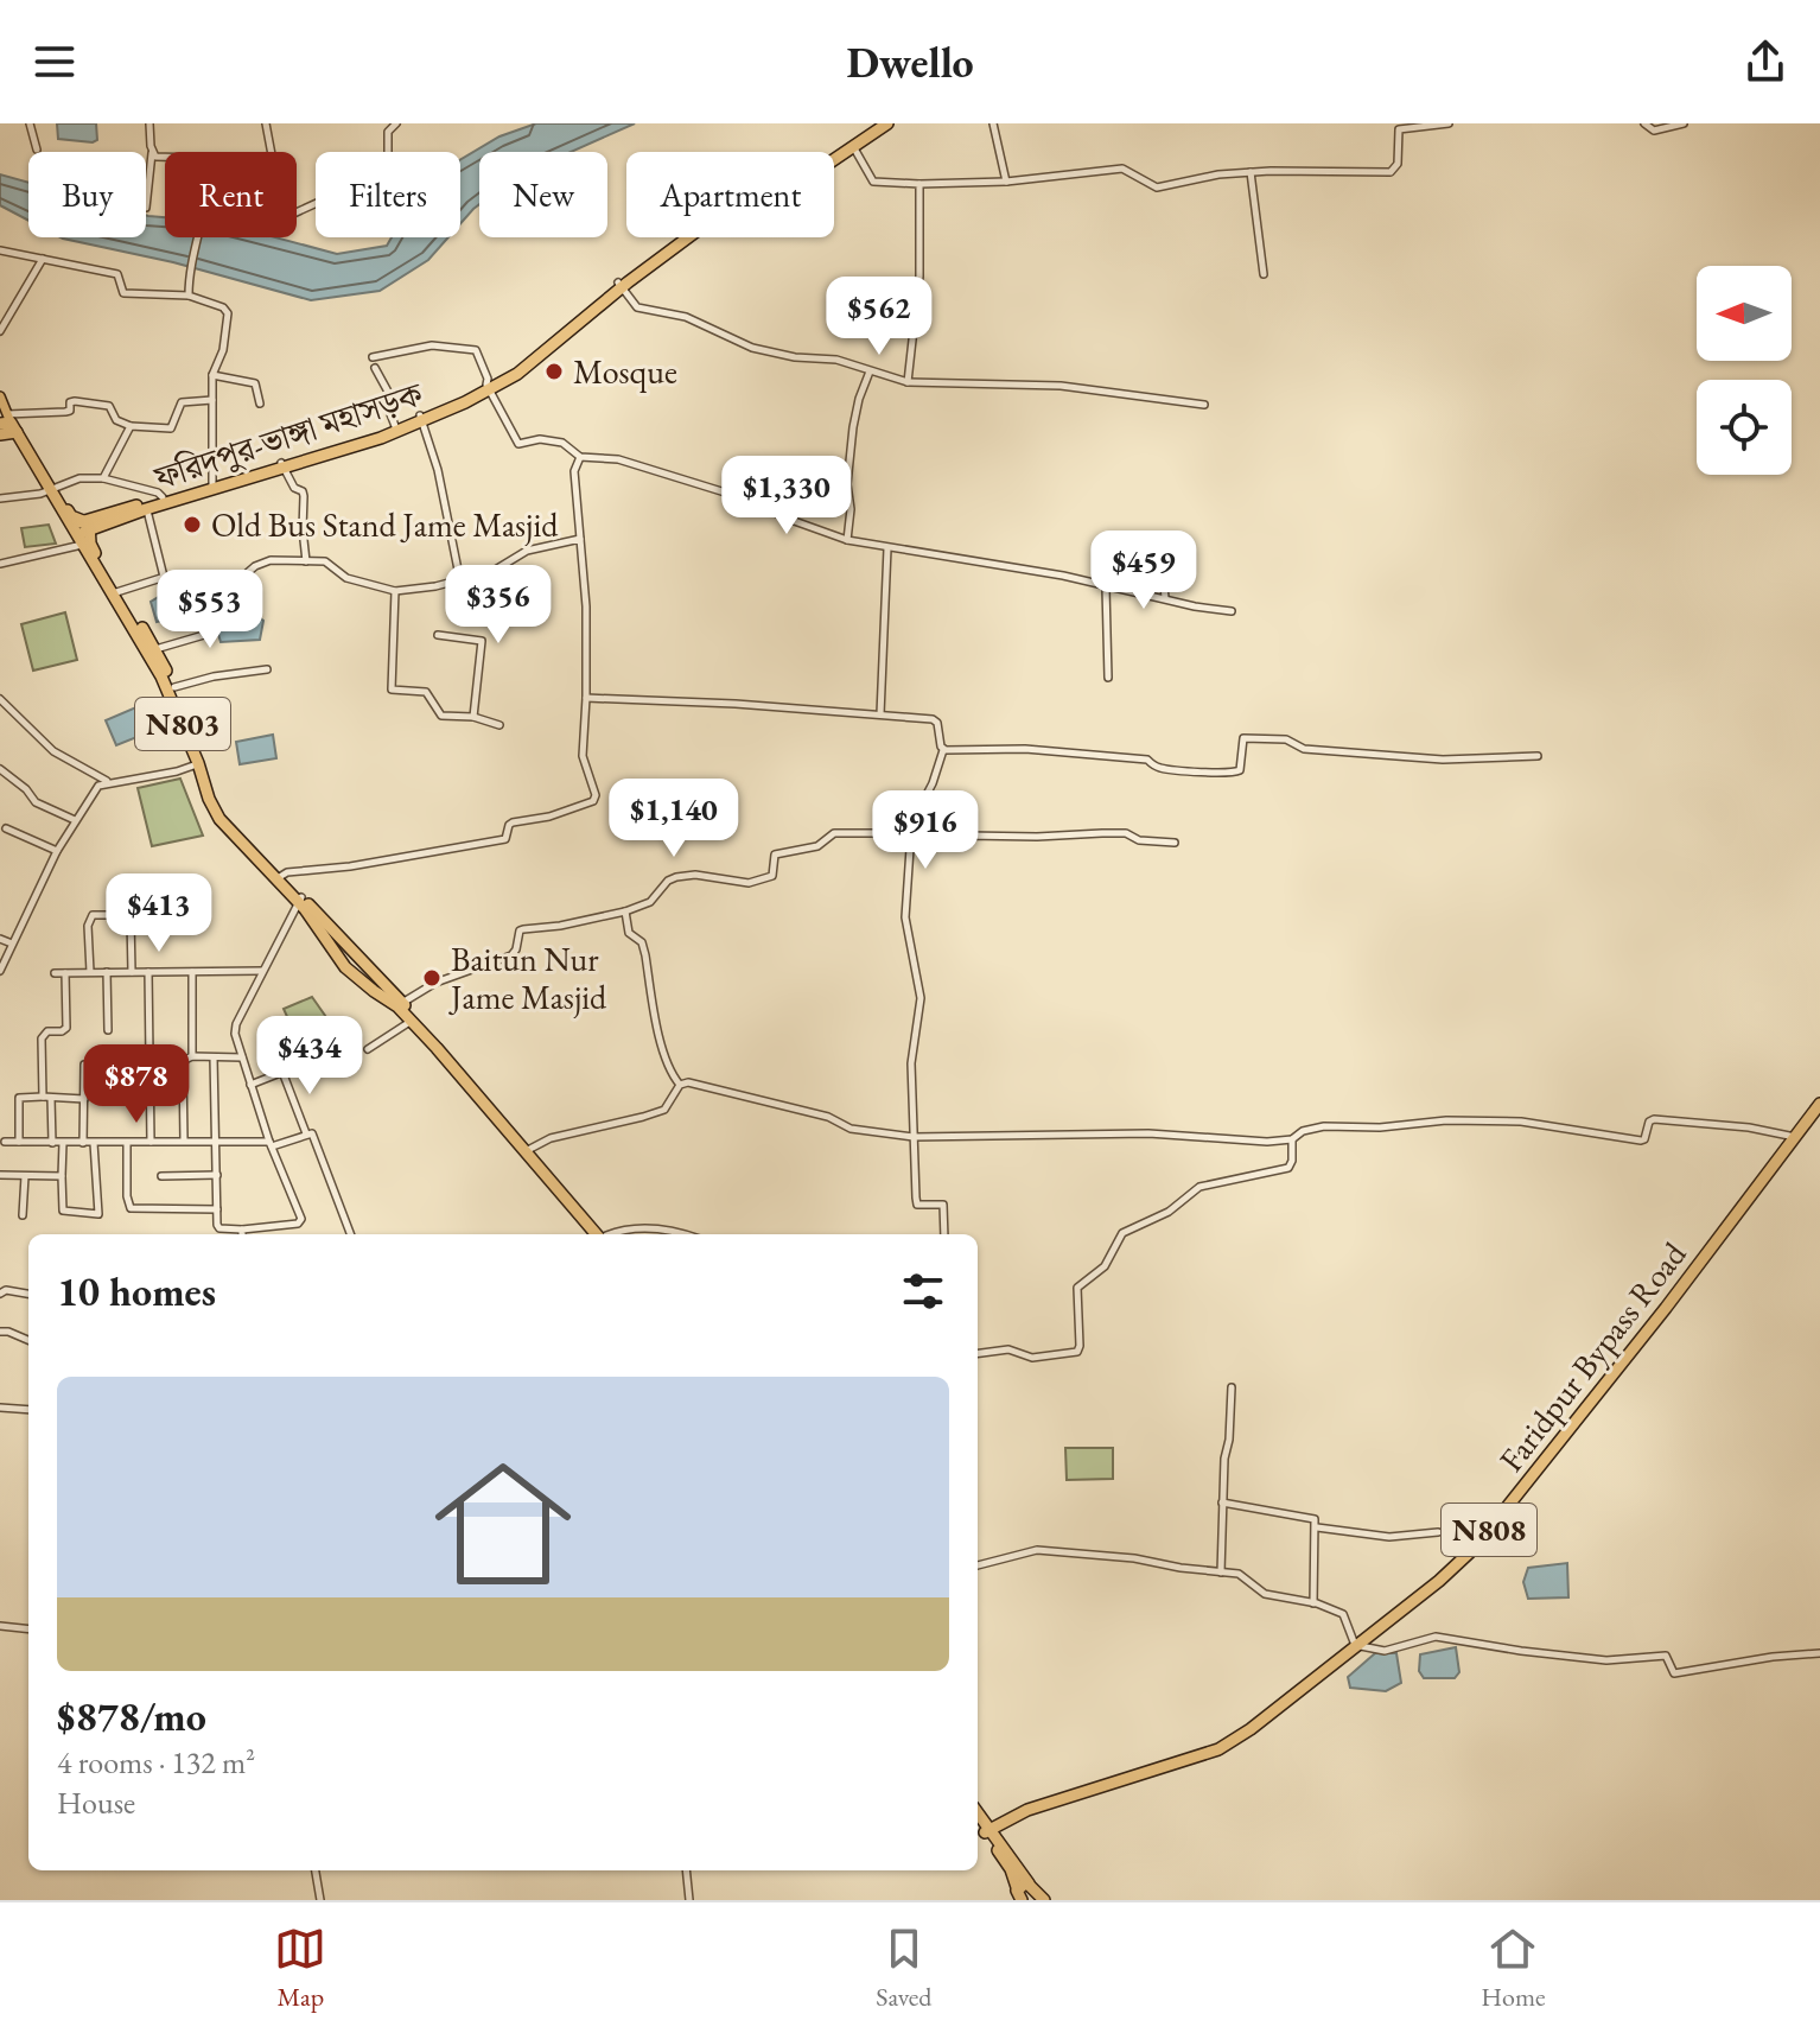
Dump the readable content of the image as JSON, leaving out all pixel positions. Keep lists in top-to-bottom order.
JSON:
{
  "streets": {
    "highway": [
      "ফরিদপুর-ভাঙ্গা মহাসড়ক",
      "N803",
      "Faridpur Bypass Road",
      "N808"
    ]
  },
  "crossings": [
    ["ফরিদপুর-ভাঙ্গা মহাসড়ক", "N803"]
  ],
  "places": ["Mosque", "Old Bus Stand Jame Masjid", "Baitun Nur Jame Masjid"],
  "north": "left",
  "page": {
    "header": "Dwello",
    "chip": [
      "Buy",
      "Rent",
      "Filters",
      "New",
      "Apartment"
    ],
    "price": [
      "$562",
      "$1,330",
      "$459",
      "$356",
      "$553",
      "$1,140",
      "$916",
      "$413",
      "$434",
      "$878"
    ],
    "heading": "10 homes",
    "list": [
      {
        "name": "$878/mo",
        "note": "4 rooms · 132 m² · House"
      }
    ],
    "tabs": ["Map", "Saved", "Home"]
  }
}
